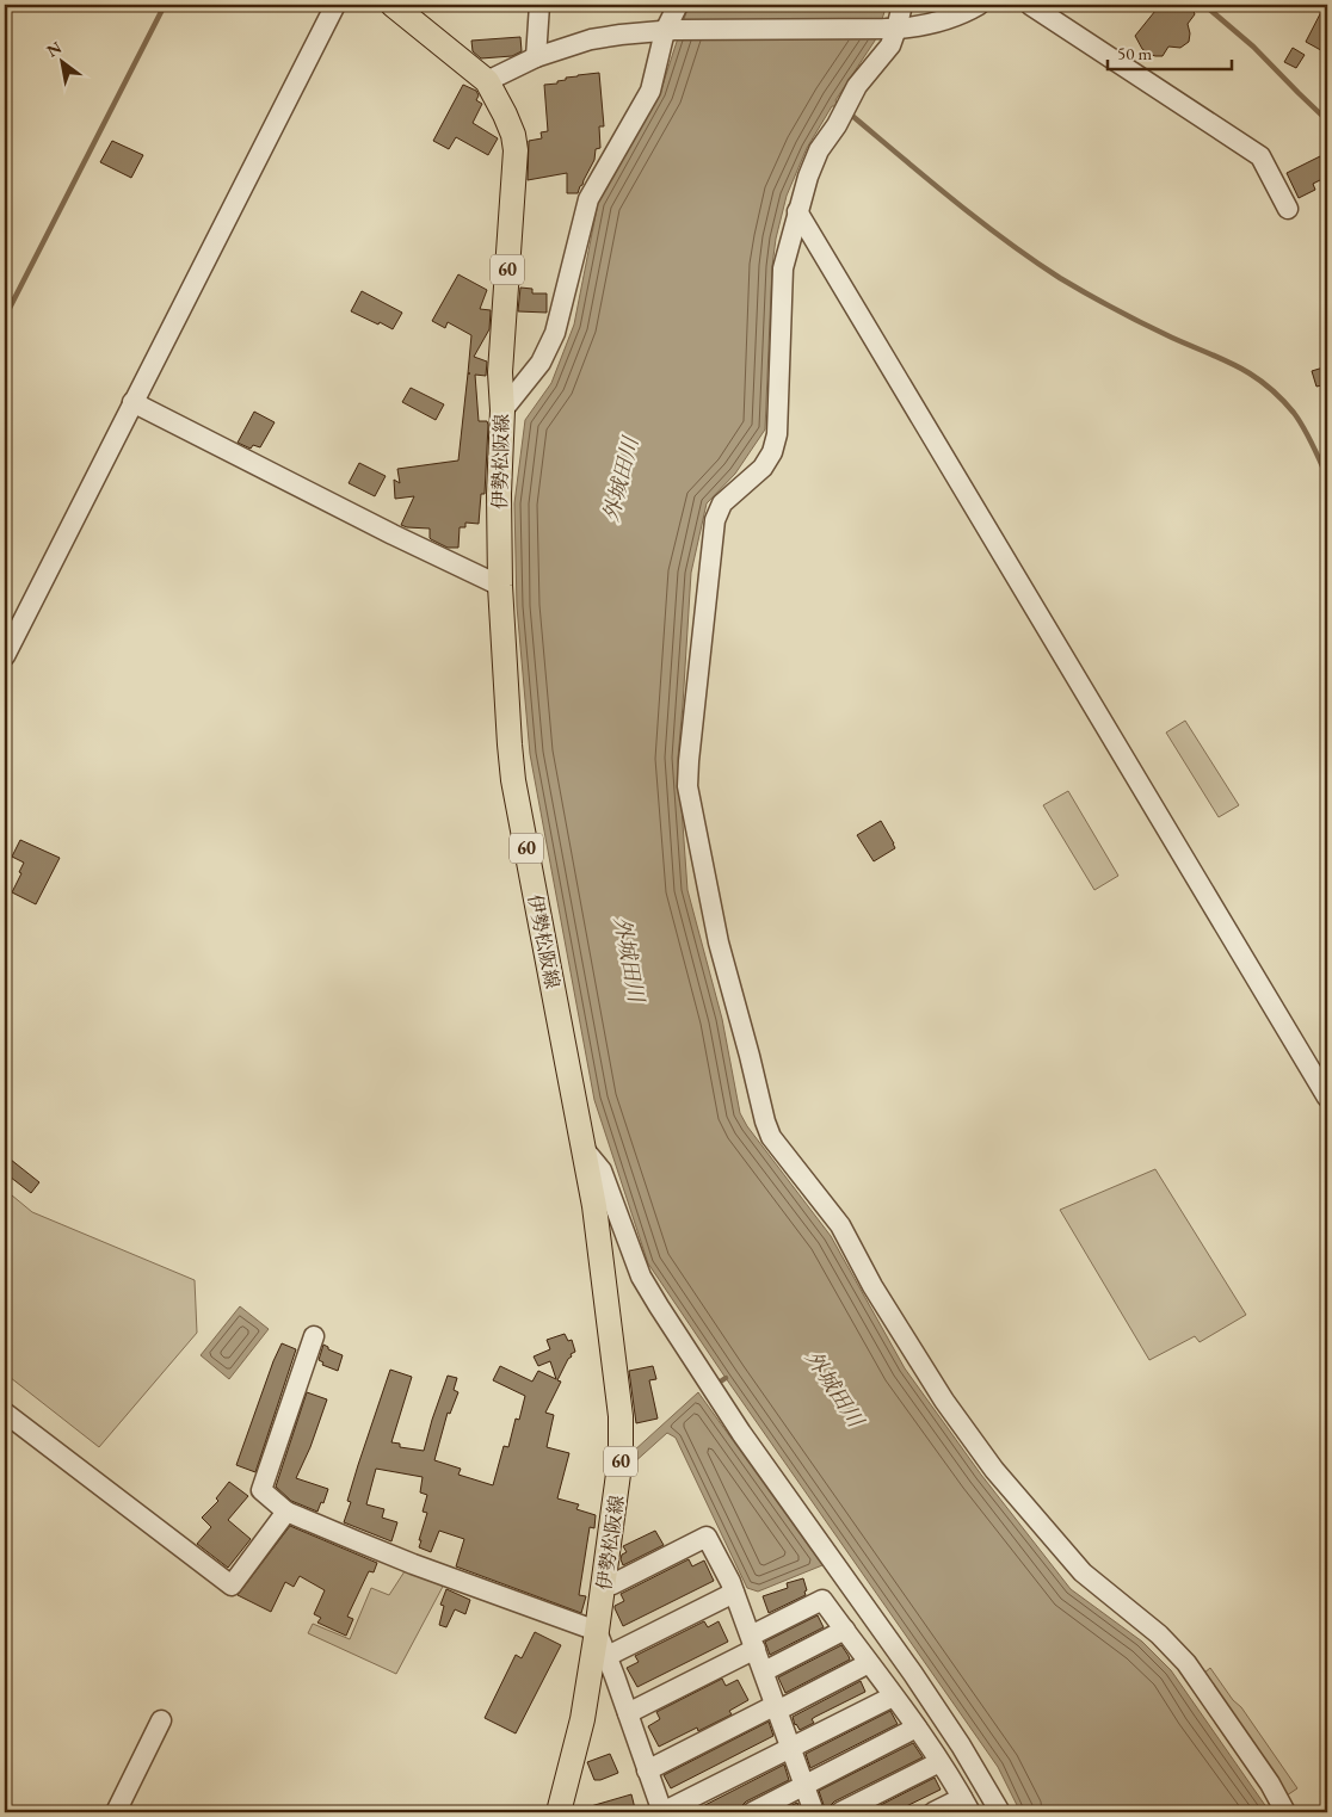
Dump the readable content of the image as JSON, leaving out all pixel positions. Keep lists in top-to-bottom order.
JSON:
{
  "streets": {
    "main road": ["60", "伊勢松阪線"]
  },
  "water": ["外城田川"],
  "scale_bar": "50 m",
  "north": "top left"
}
